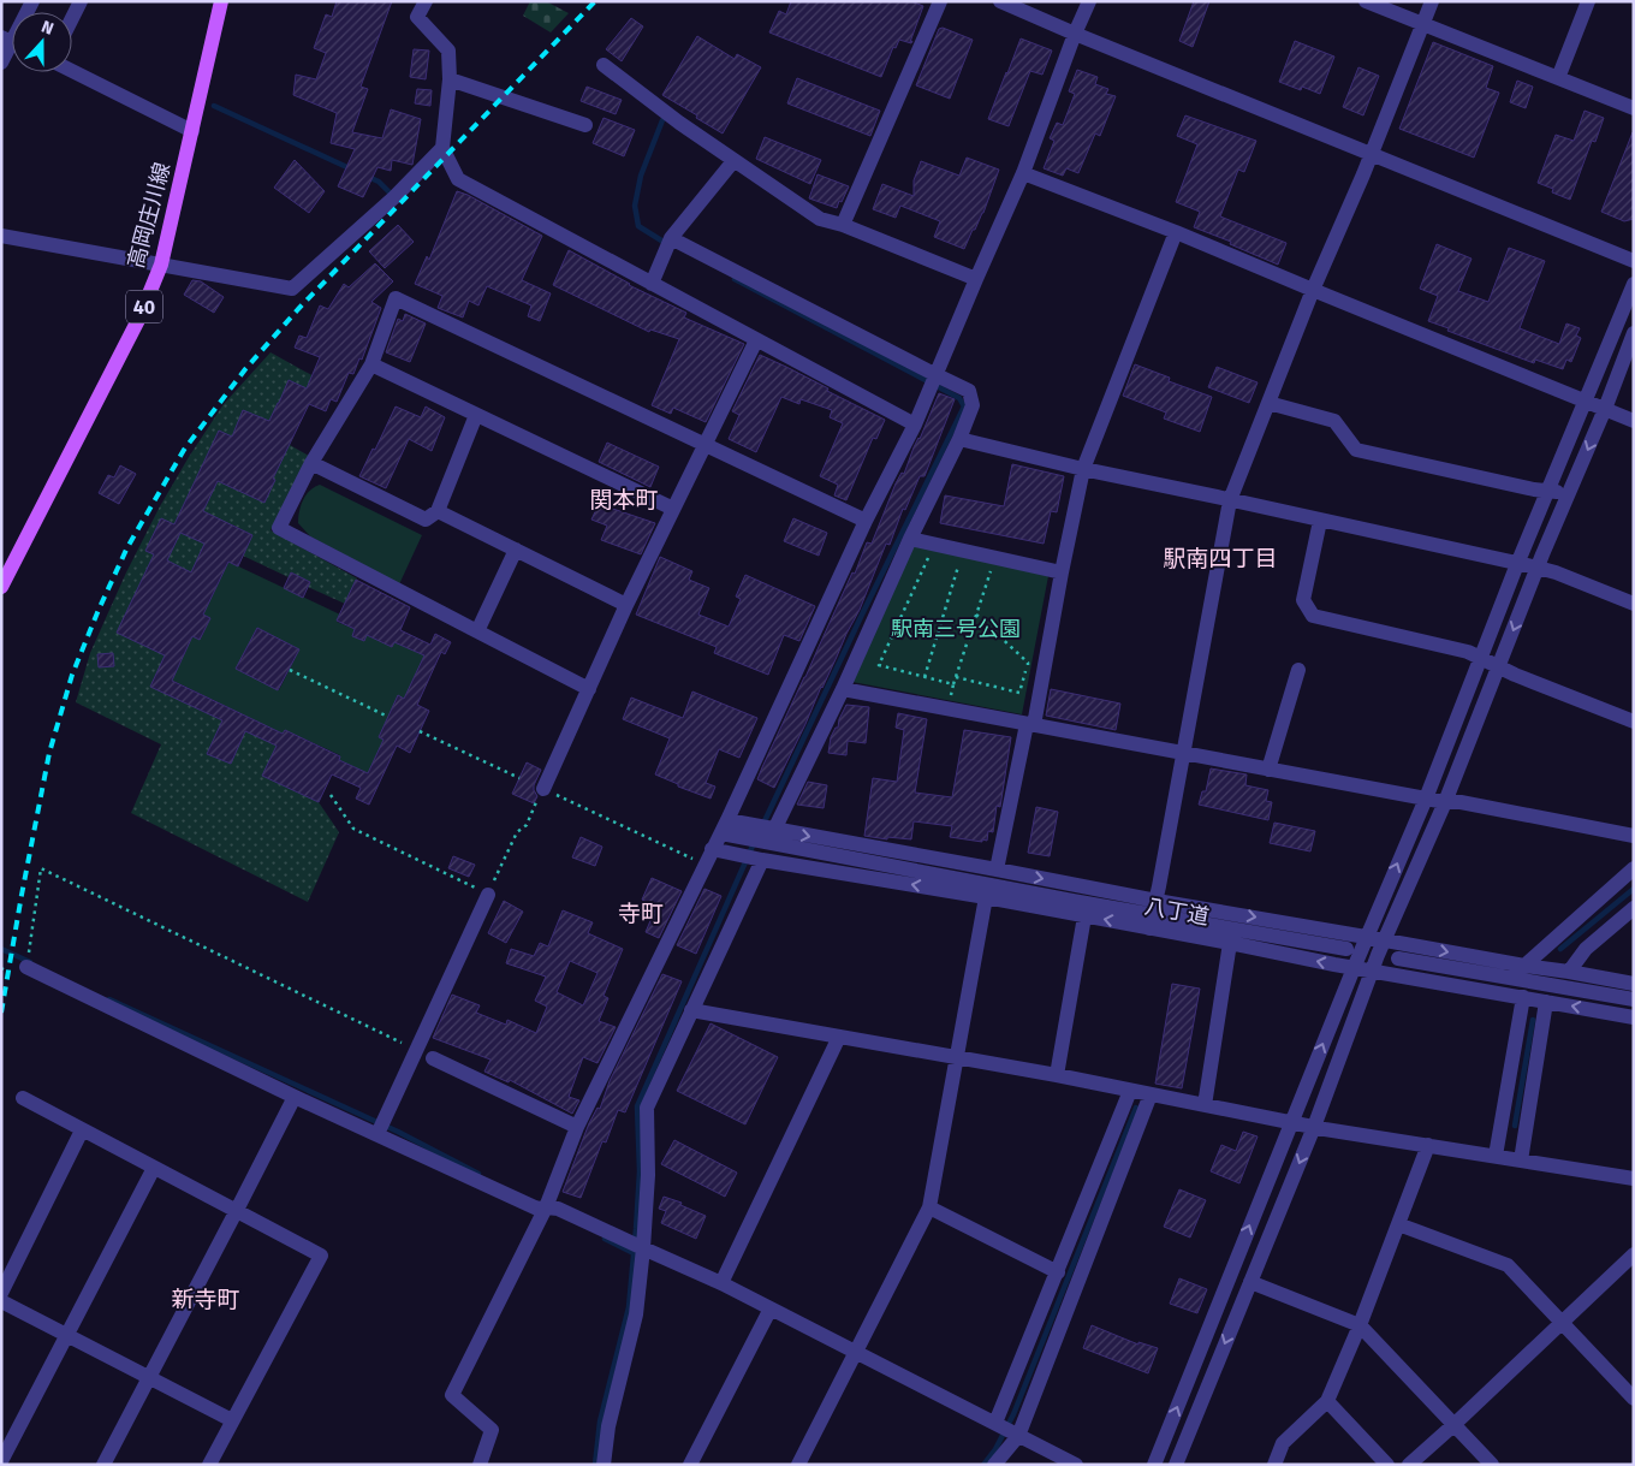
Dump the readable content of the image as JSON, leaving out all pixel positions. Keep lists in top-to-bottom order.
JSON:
{
  "streets": {
    "main road": ["高岡庄川線", "40"],
    "street": ["八丁道"]
  },
  "districts": [
    "関本町",
    "駅南四丁目",
    "寺町",
    "新寺町"
  ],
  "parks": ["駅南三号公園"],
  "north": "top"
}
